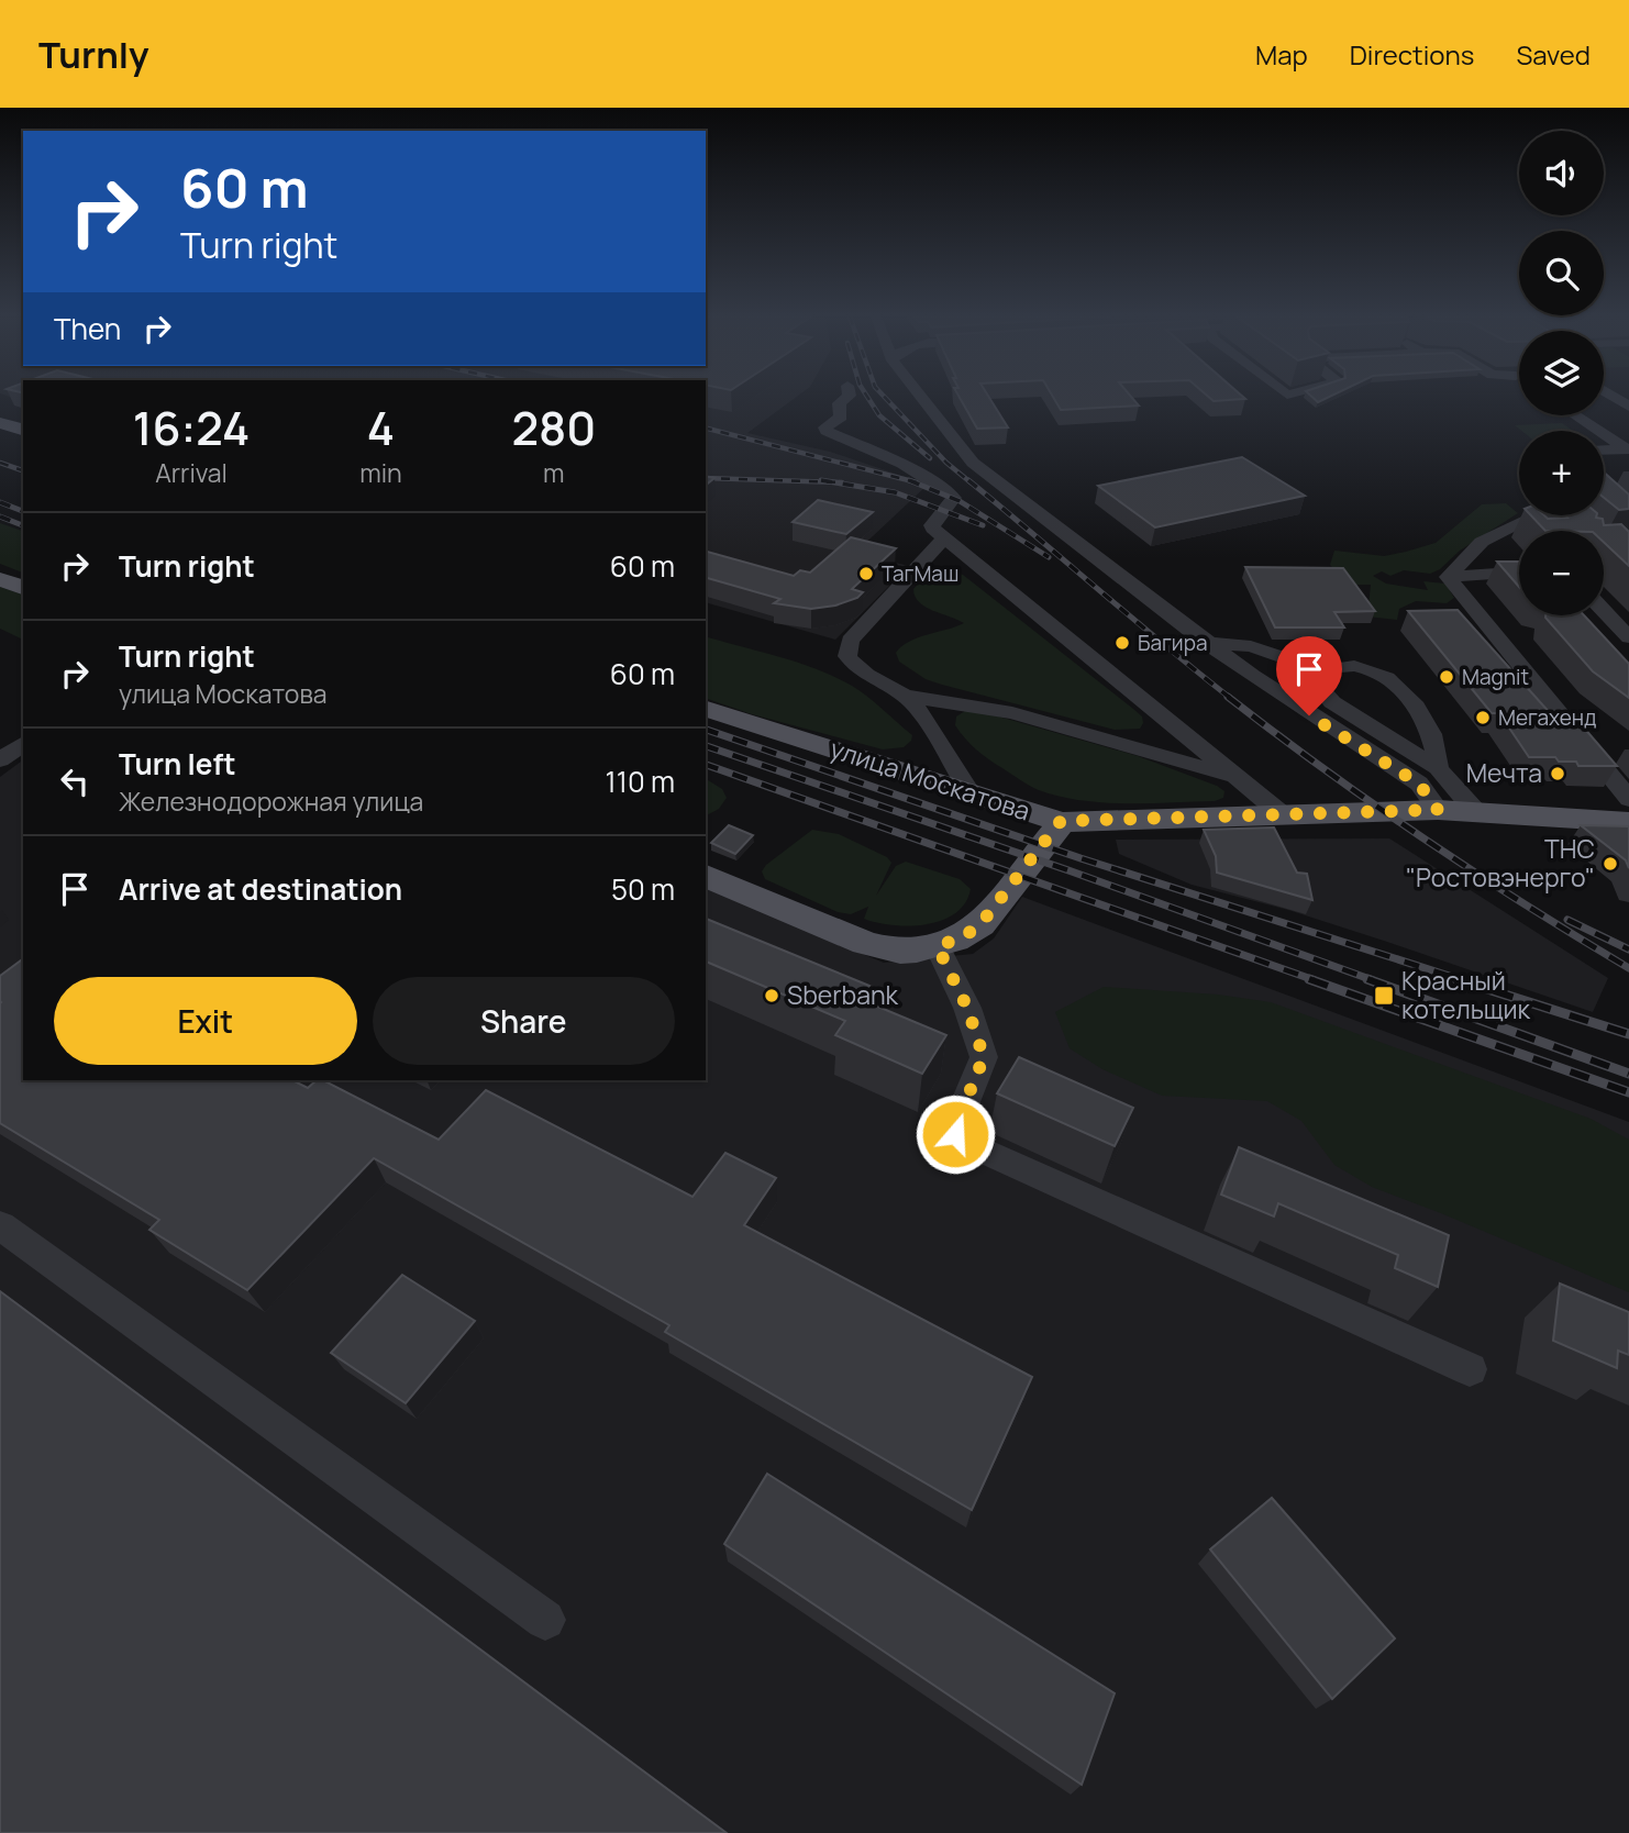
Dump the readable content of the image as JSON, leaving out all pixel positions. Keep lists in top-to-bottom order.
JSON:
{
  "streets": {
    "main road": ["улица Москатова"]
  },
  "places": {
    "other": [
      "ТагМаш",
      "Багира",
      "Magnit",
      "Мегахенд",
      "Мечта",
      "ТНС \"Ростовэнерго\"",
      "Sberbank"
    ],
    "transit": ["Красный котельщик"]
  },
  "page": {
    "header": "Turnly",
    "nav": ["Map", "Directions", "Saved"],
    "map_buttons": ["+", "−"],
    "turn": ["60 m", "Turn right"],
    "then": "Then",
    "eta": [
      "16:24",
      "Arrival",
      "4",
      "min",
      "280",
      "m"
    ],
    "list": [
      {
        "name": "Turn right",
        "value": "60 m"
      },
      {
        "name": "Turn right",
        "note": "улица Москатова",
        "value": "60 m"
      },
      {
        "name": "Turn left",
        "note": "Железнодорожная улица",
        "value": "110 m"
      },
      {
        "name": "Arrive at destination",
        "value": "50 m"
      }
    ],
    "buttons": ["Exit", "Share"]
  }
}
